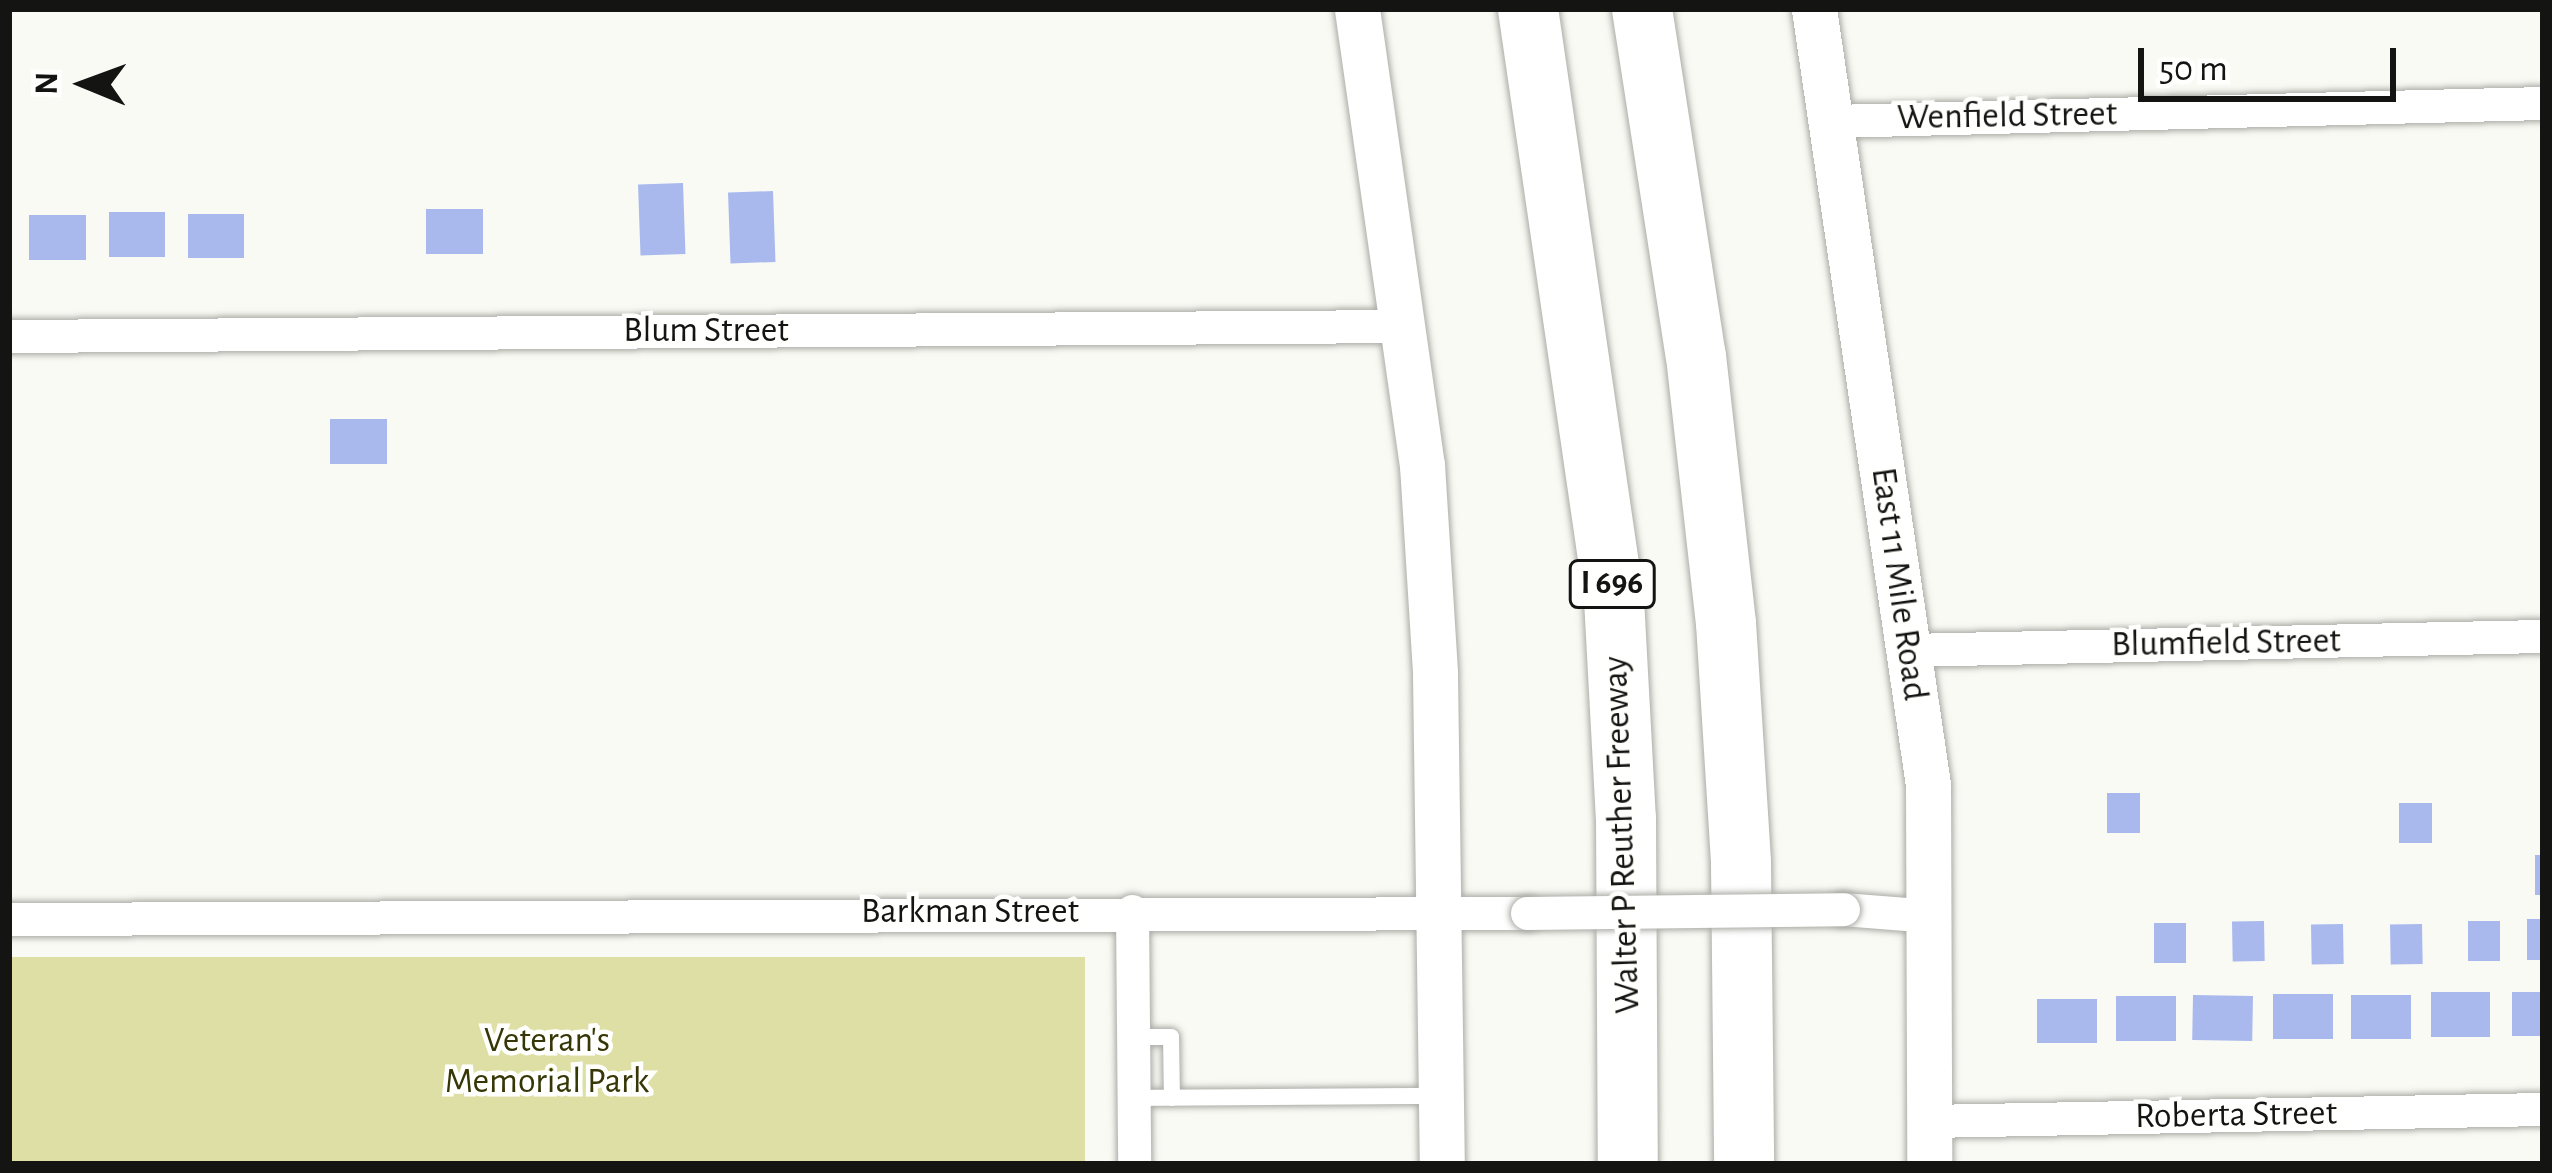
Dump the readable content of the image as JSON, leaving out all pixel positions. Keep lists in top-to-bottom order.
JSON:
{
  "streets": {
    "highway": ["I 696", "Walter P Reuther Freeway"],
    "main road": ["East 11 Mile Road"],
    "street": [
      "Wenfield Street",
      "Blum Street",
      "Blumfield Street",
      "Barkman Street",
      "Roberta Street"
    ]
  },
  "crossings": [
    ["Wenfield Street", "East 11 Mile Road"],
    ["East 11 Mile Road", "Blumfield Street"],
    ["East 11 Mile Road", "Barkman Street"],
    ["East 11 Mile Road", "Roberta Street"]
  ],
  "parks": ["Veteran's Memorial Park"],
  "scale_bar": "50 m",
  "north": "left"
}
